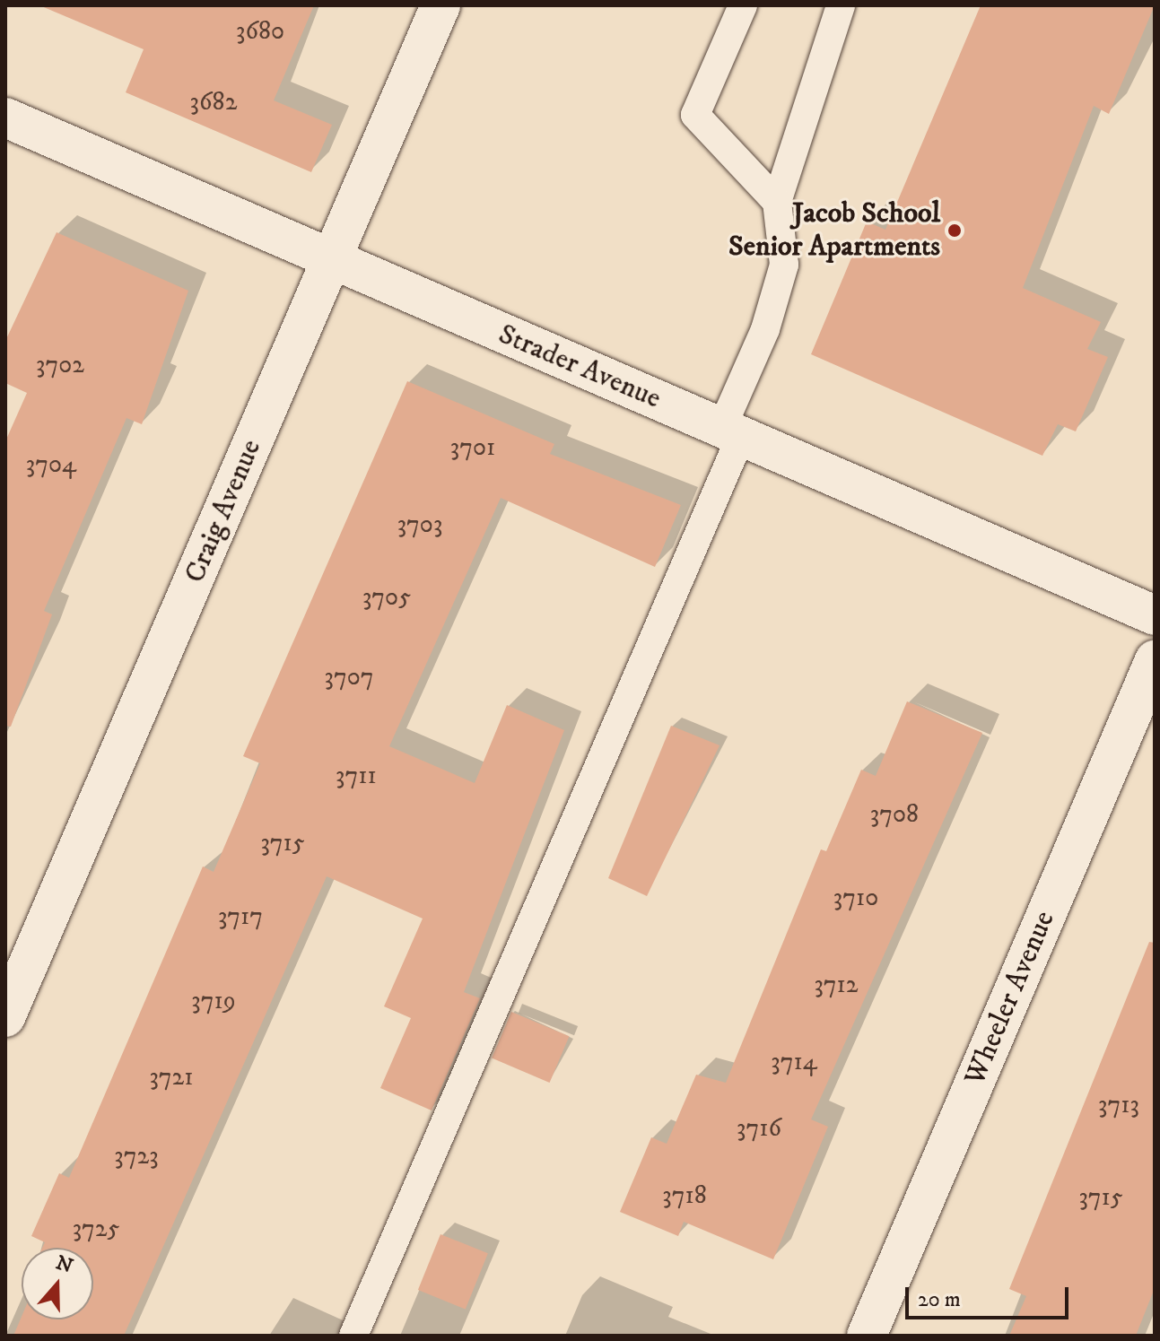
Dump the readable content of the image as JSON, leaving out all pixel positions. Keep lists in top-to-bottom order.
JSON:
{
  "streets": {
    "street": ["Strader Avenue", "Craig Avenue", "Wheeler Avenue"]
  },
  "crossings": [
    ["Strader Avenue", "Craig Avenue"]
  ],
  "places": ["Jacob School Senior Apartments"],
  "house_numbers": [
    "3680",
    "3682",
    "3702",
    "3701",
    "3704",
    "3703",
    "3705",
    "3707",
    "3711",
    "3708",
    "3715",
    "3710",
    "3717",
    "3712",
    "3719",
    "3714",
    "3721",
    "3713",
    "3716",
    "3723",
    "3718",
    "3715",
    "3725"
  ],
  "scale_bar": "20 m",
  "north": "top"
}
